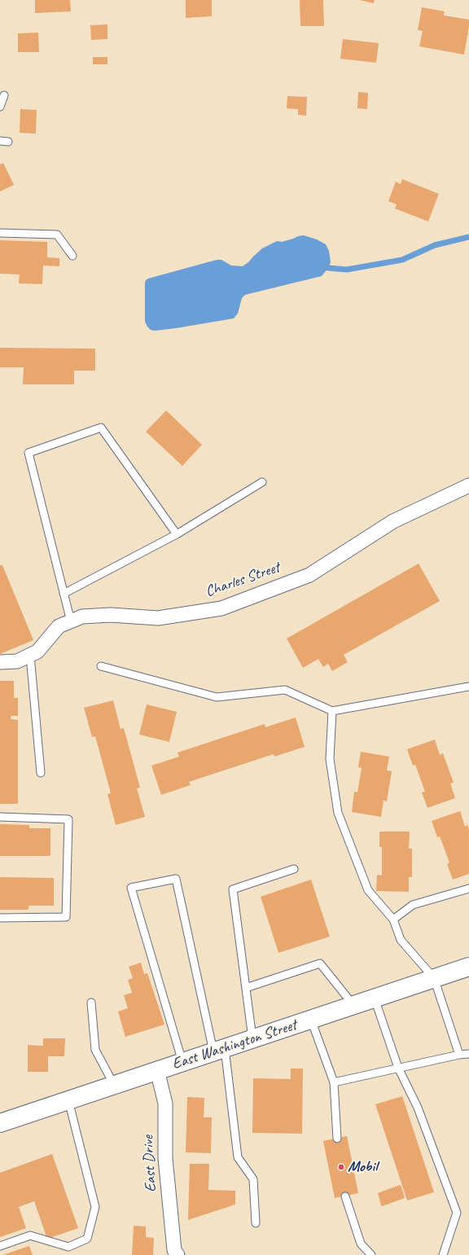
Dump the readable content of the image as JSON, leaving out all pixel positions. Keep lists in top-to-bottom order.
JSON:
{
  "streets": {
    "main road": ["East Washington Street"],
    "street": ["Charles Street", "East Drive"]
  },
  "crossings": [
    ["East Washington Street", "East Drive"]
  ],
  "places": ["Mobil"]
}
